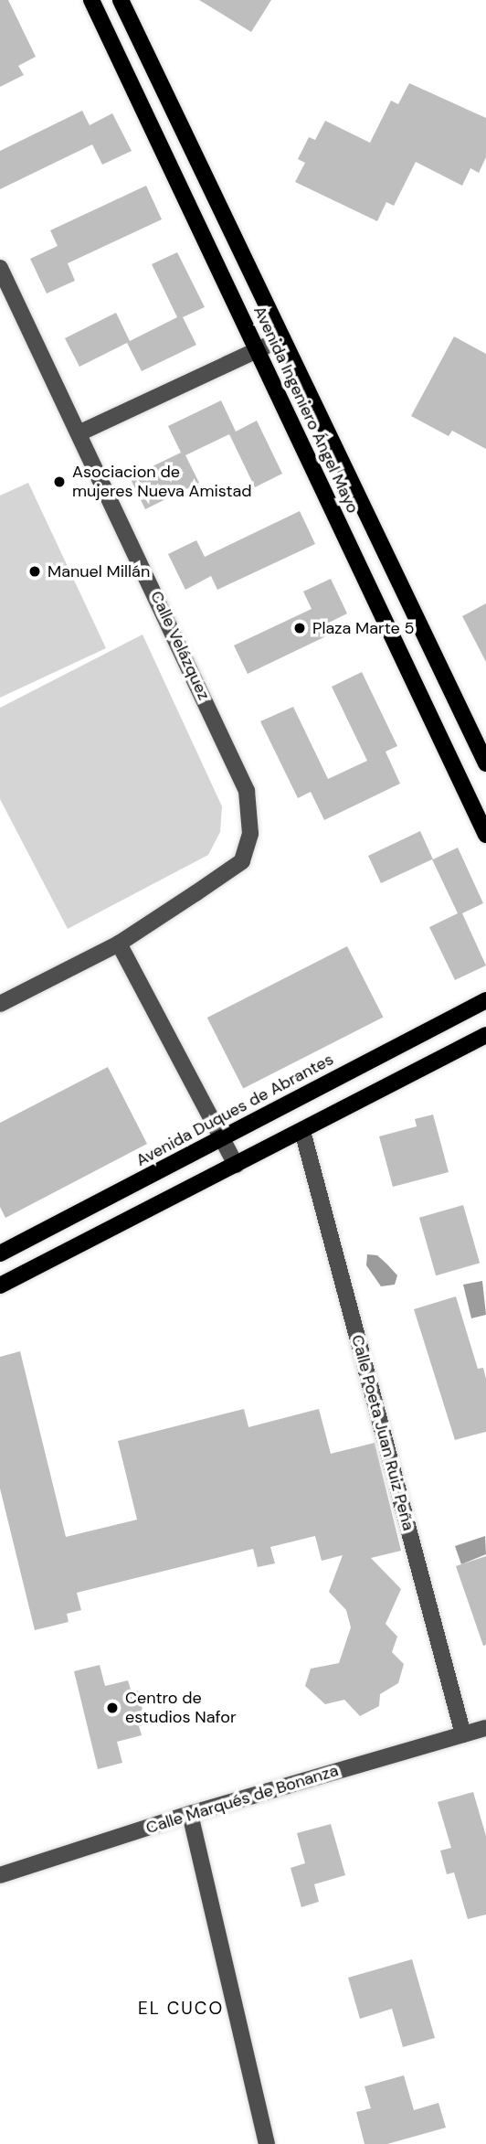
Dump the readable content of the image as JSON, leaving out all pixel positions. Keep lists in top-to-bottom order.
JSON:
{
  "streets": {
    "main road": ["Avenida Ingeniero Ángel Mayo", "Avenida Duques de Abrantes"],
    "street": ["Calle Velázquez", "Calle Poeta Juan Ruiz Peña", "Calle Marqués de Bonanza"]
  },
  "crossings": [
    ["Calle Poeta Juan Ruiz Peña", "Calle Marqués de Bonanza"]
  ],
  "districts": ["EL CUCO"],
  "places": [
    "Asociacion de mujeres Nueva Amistad",
    "Manuel Millán",
    "Plaza Marte 5",
    "Centro de estudios Nafor"
  ]
}
